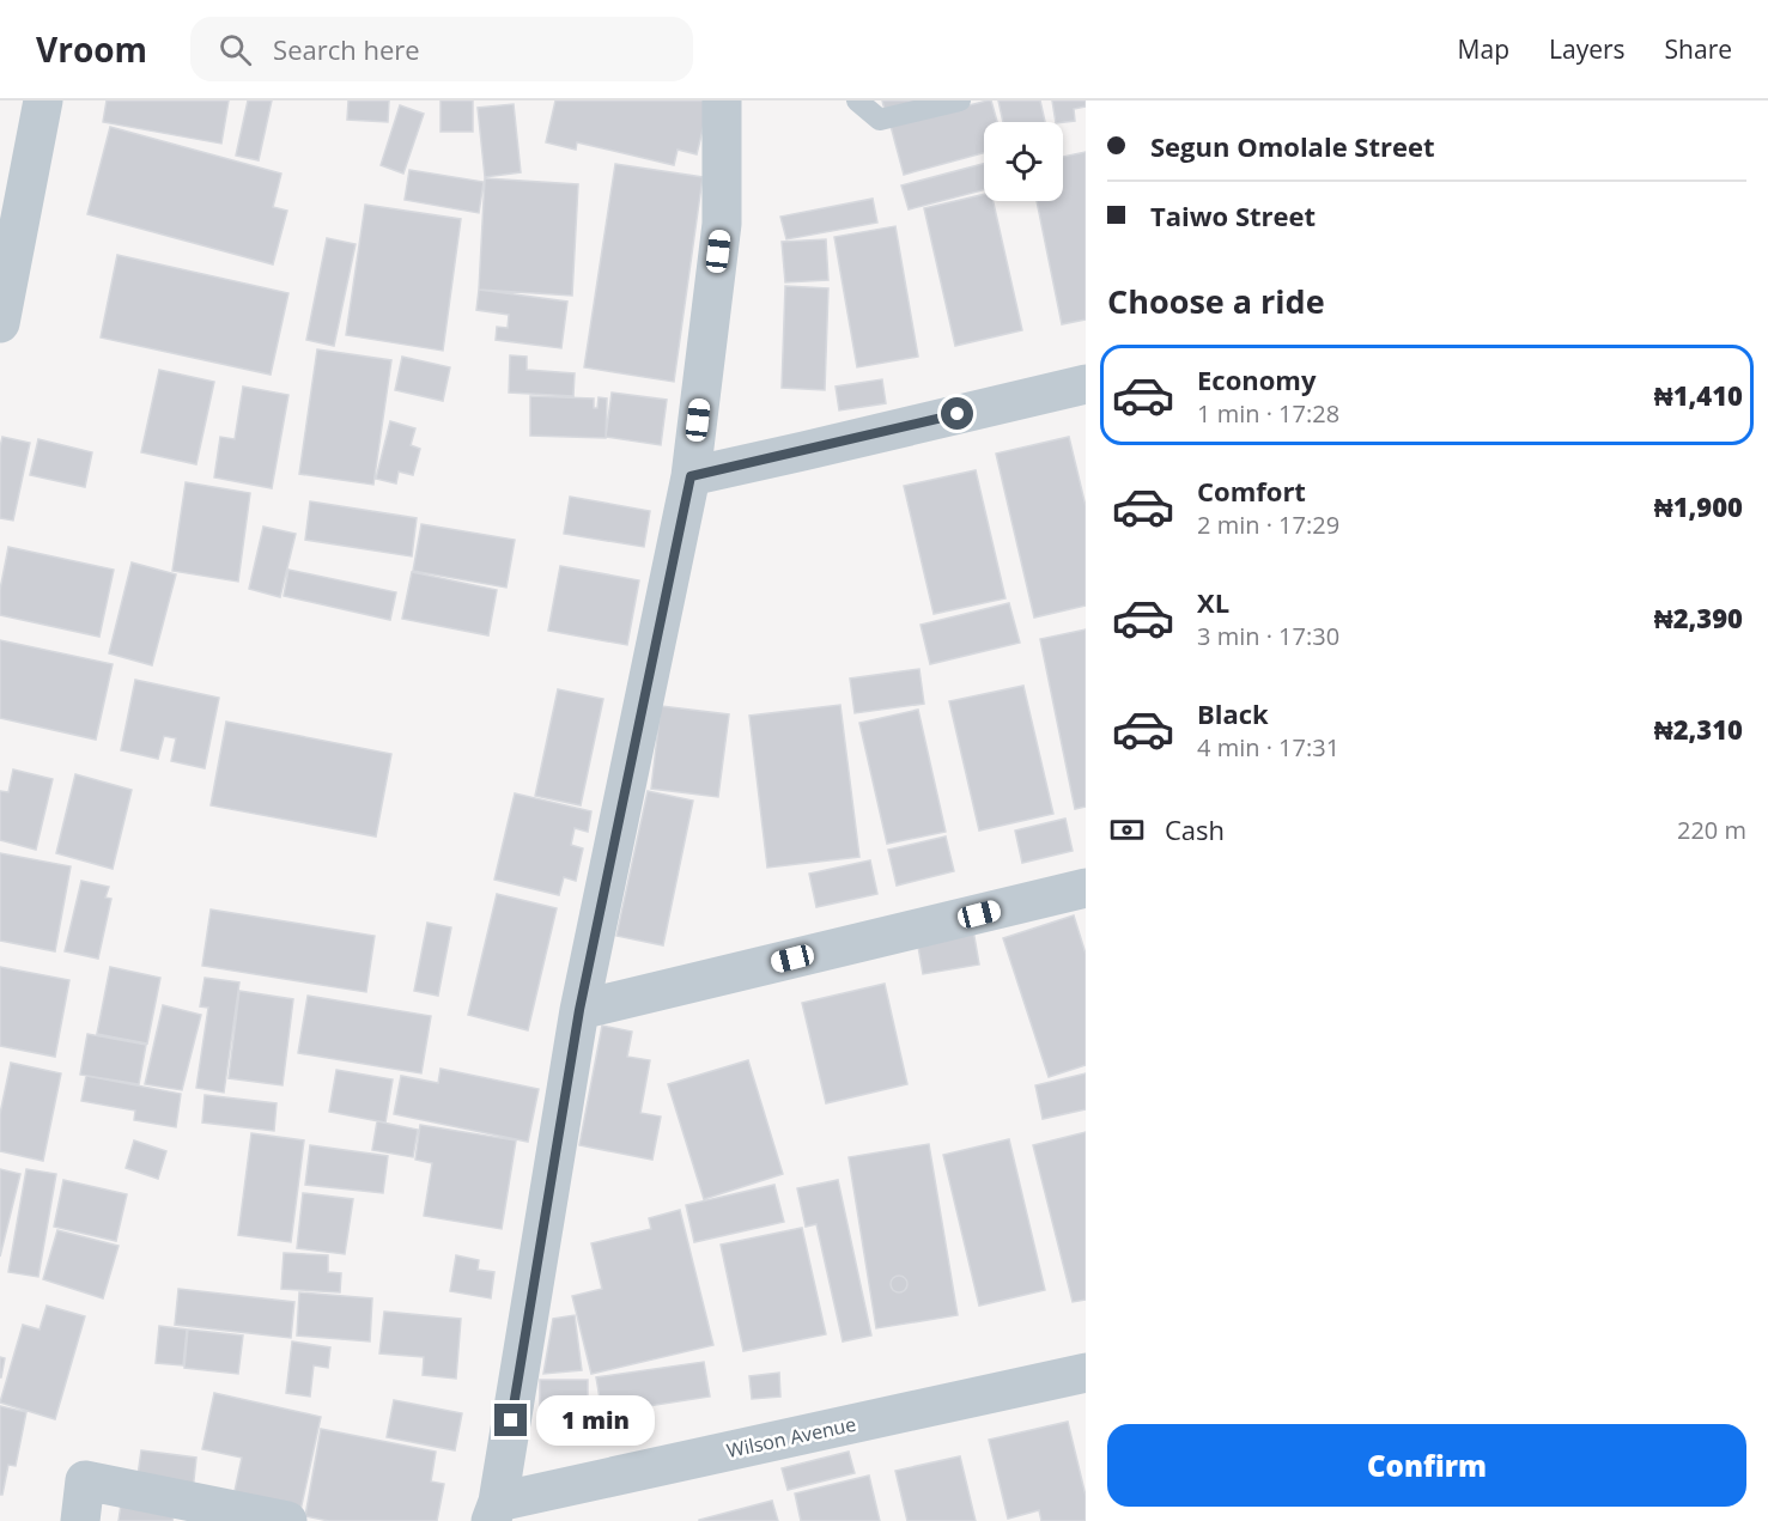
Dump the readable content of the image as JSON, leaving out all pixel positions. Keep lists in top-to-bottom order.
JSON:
{
  "streets": {
    "street": ["Wilson Avenue"]
  },
  "page": {
    "header": "Vroom",
    "search": "Search here",
    "nav": ["Map", "Layers", "Share"],
    "banner": ["Segun Omolale Street", "Taiwo Street"],
    "heading": "Choose a ride",
    "list": [
      {
        "name": "Economy",
        "note": "1 min · 17:28",
        "value": "₦1,410"
      },
      {
        "name": "Comfort",
        "note": "2 min · 17:29",
        "value": "₦1,900"
      },
      {
        "name": "XL",
        "note": "3 min · 17:30",
        "value": "₦2,390"
      },
      {
        "name": "Black",
        "note": "4 min · 17:31",
        "value": "₦2,310"
      }
    ],
    "pay": ["Cash", "220 m"],
    "bubble": "1 min",
    "buttons": "Confirm"
  }
}
